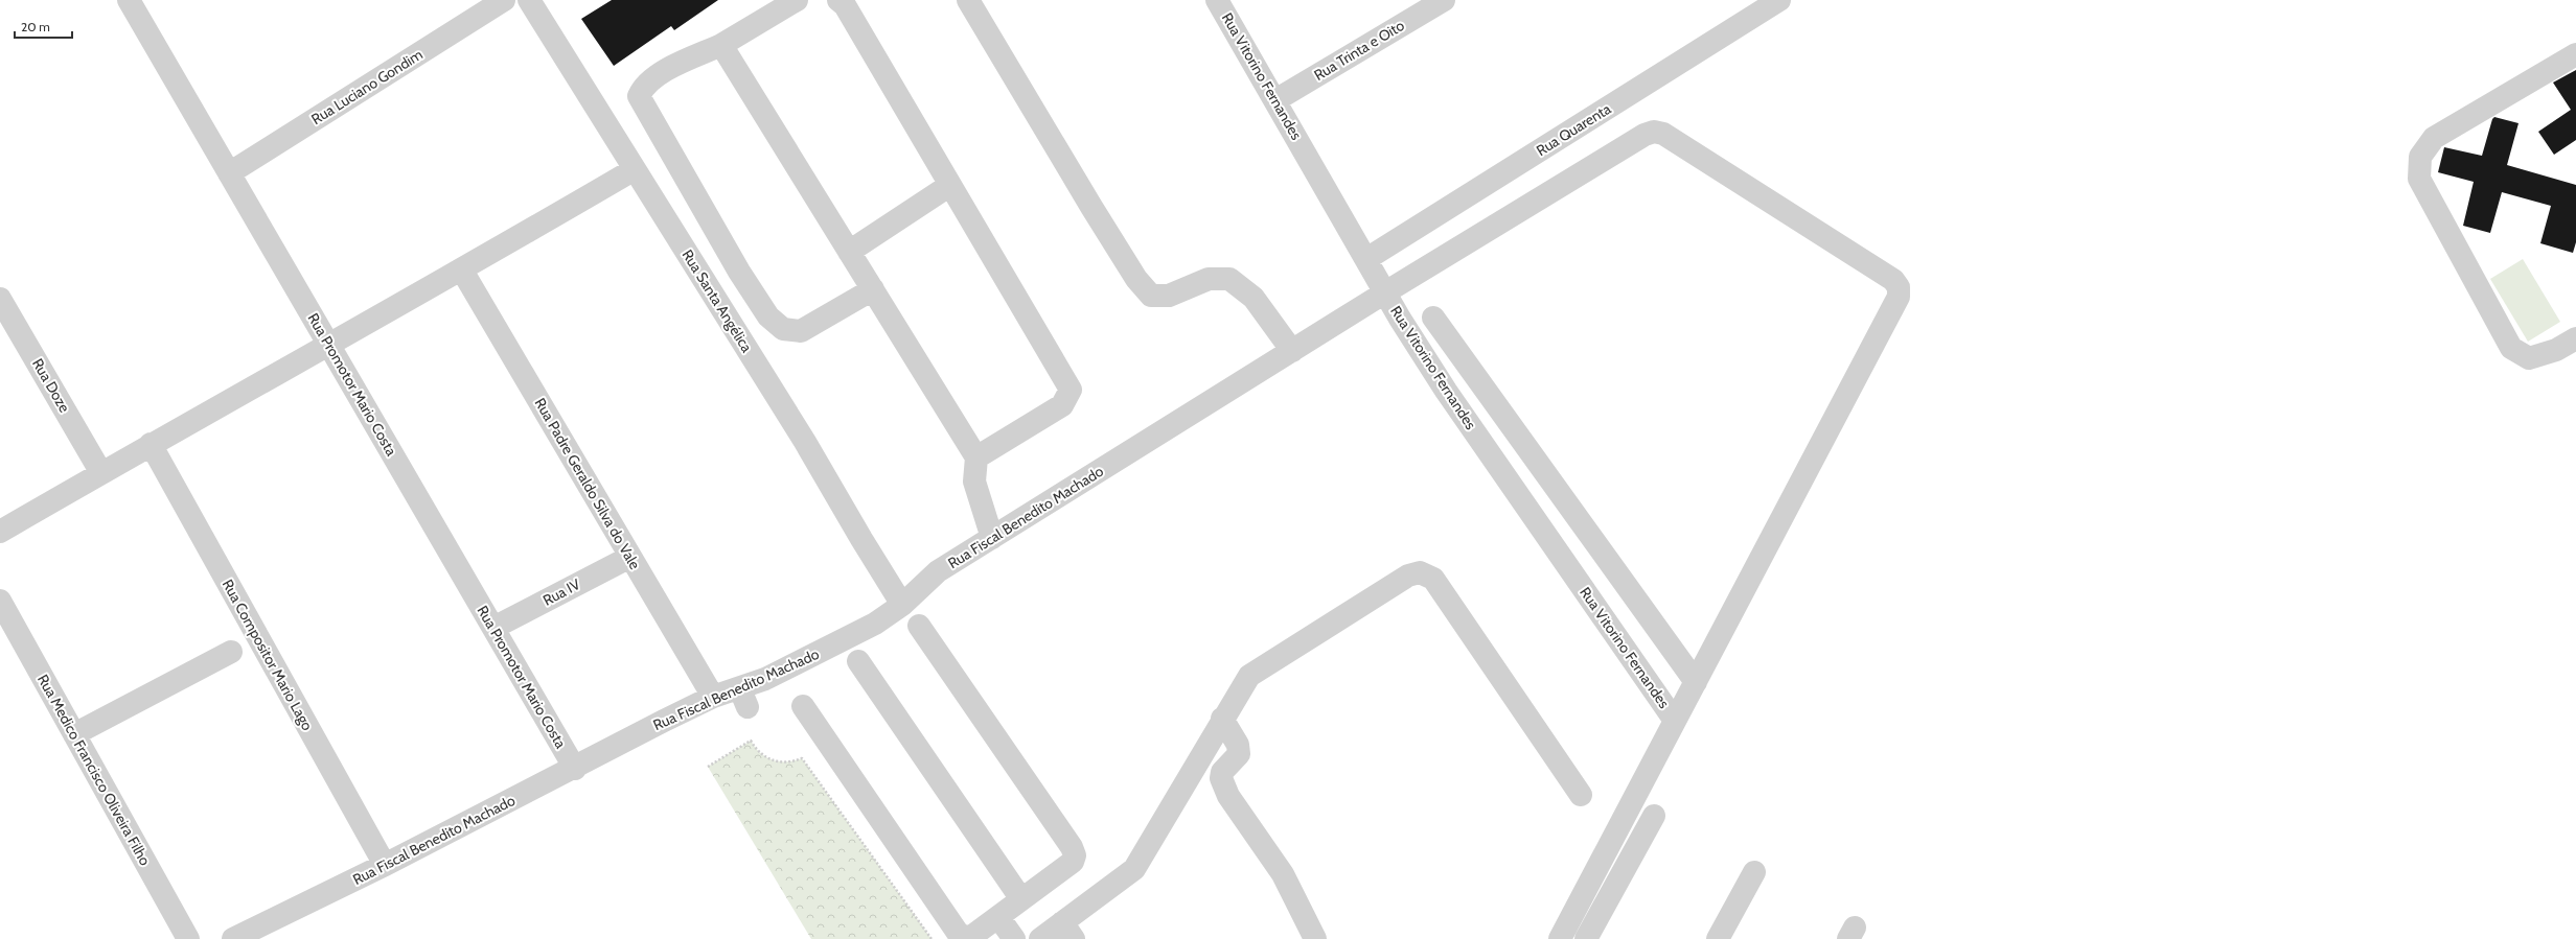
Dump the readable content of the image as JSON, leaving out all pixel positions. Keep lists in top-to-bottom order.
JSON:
{
  "streets": {
    "street": [
      "Rua Trinta e Oito",
      "Rua Vitorino Fernandes",
      "Rua Luciano Gondim",
      "Rua Quarenta",
      "Rua Santa Angélica",
      "Rua Promotor Mario Costa",
      "Rua Doze",
      "Rua Padre Geraldo Silva do Vale",
      "Rua Fiscal Benedito Machado",
      "Rua IV",
      "Rua Compositor Mario Lago",
      "Rua Medico Francisco Oliveira Filho"
    ]
  },
  "crossings": [
    ["Rua Trinta e Oito", "Rua Vitorino Fernandes"],
    ["Rua Vitorino Fernandes", "Rua Quarenta"],
    ["Rua Vitorino Fernandes", "Rua Fiscal Benedito Machado"],
    ["Rua Luciano Gondim", "Rua Promotor Mario Costa"],
    ["Rua Santa Angélica", "Rua Fiscal Benedito Machado"],
    ["Rua Promotor Mario Costa", "Rua Fiscal Benedito Machado"],
    ["Rua Promotor Mario Costa", "Rua IV"],
    ["Rua Padre Geraldo Silva do Vale", "Rua Fiscal Benedito Machado"],
    ["Rua Padre Geraldo Silva do Vale", "Rua IV"],
    ["Rua Fiscal Benedito Machado", "Rua Compositor Mario Lago"]
  ],
  "scale_bar": "20 m"
}
